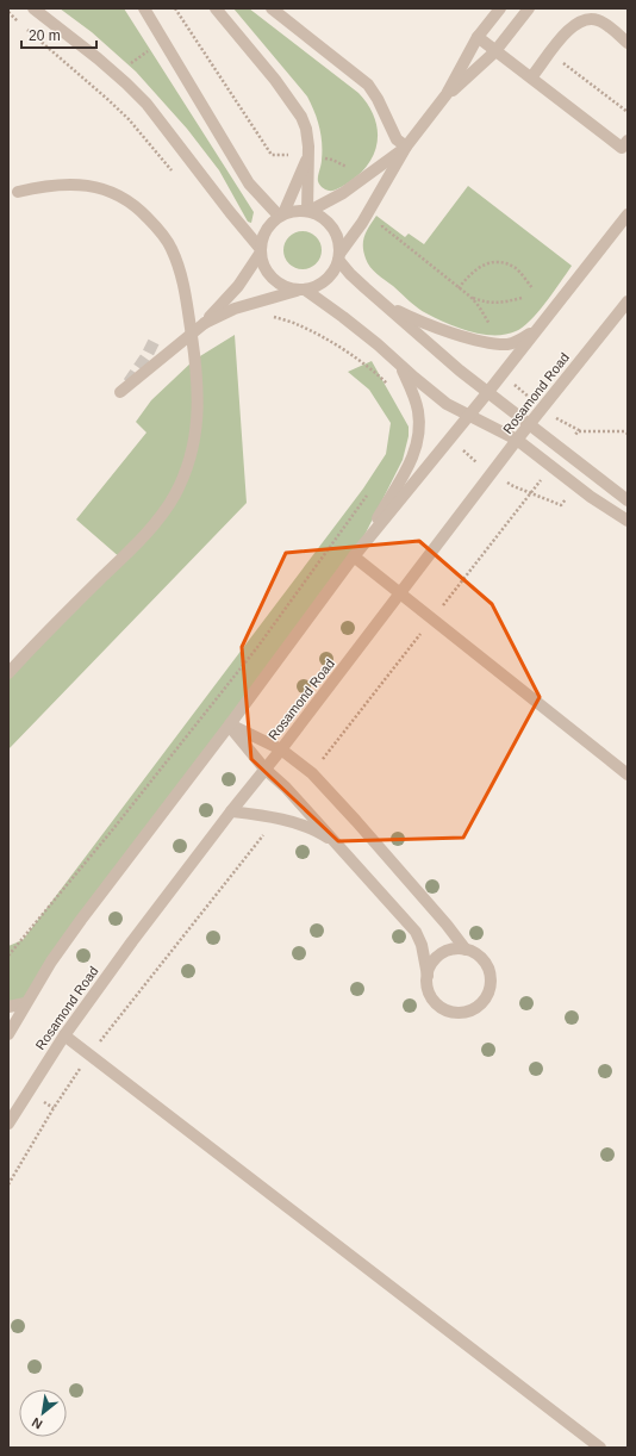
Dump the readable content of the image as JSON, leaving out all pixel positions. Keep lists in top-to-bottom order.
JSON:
{
  "streets": {
    "street": ["Rosamond Road"]
  },
  "scale_bar": "20 m",
  "north": "bottom left"
}
